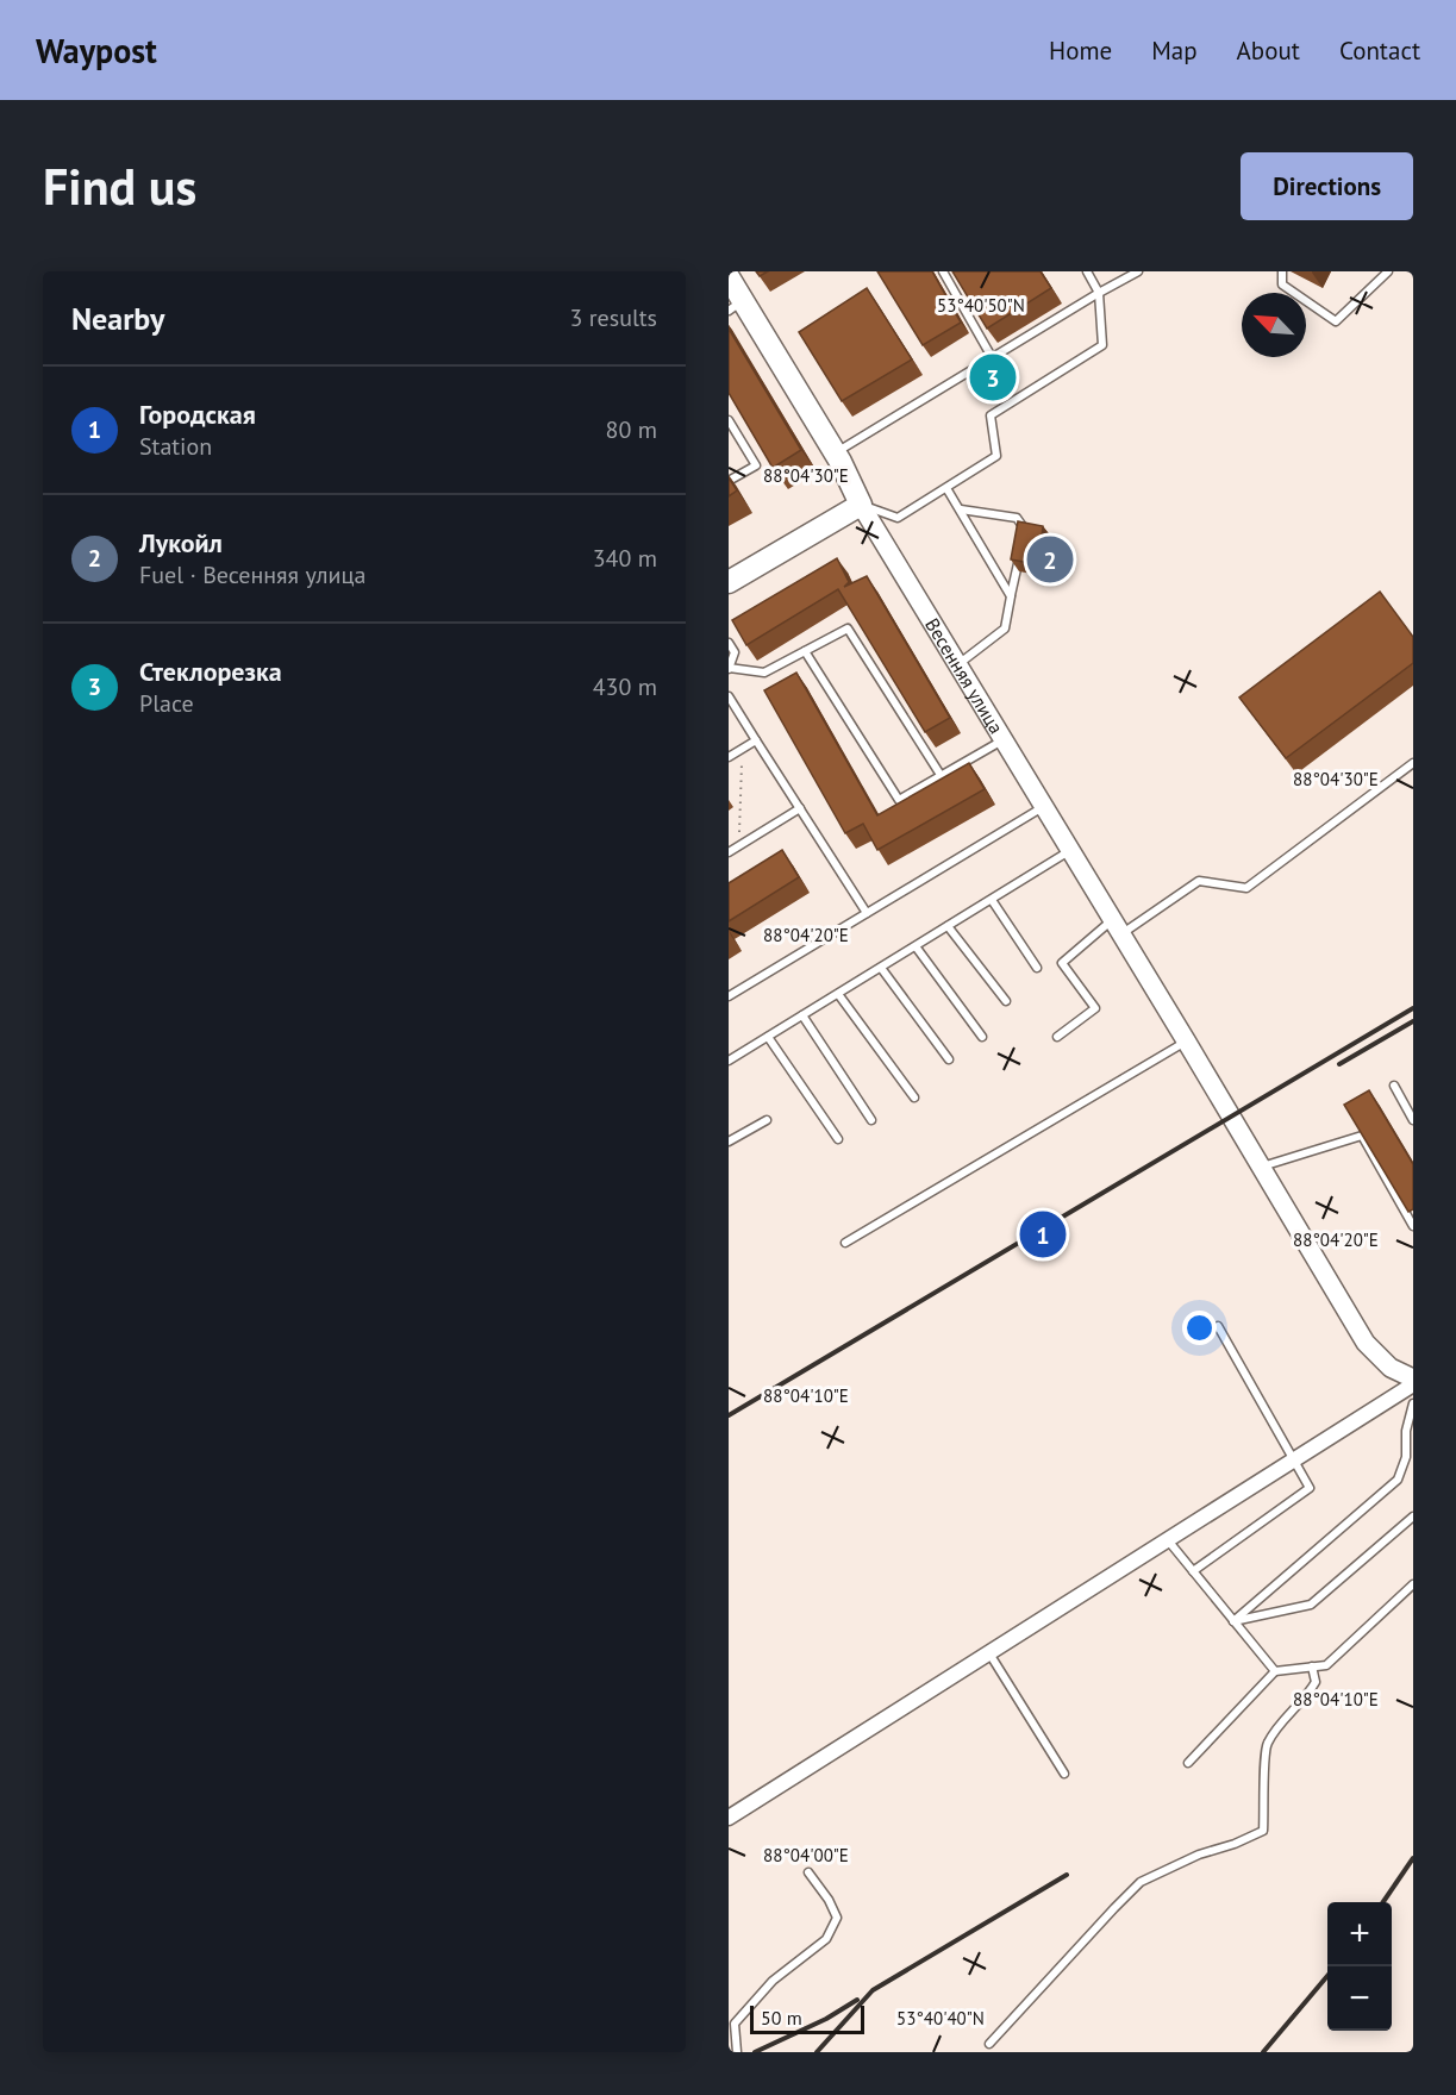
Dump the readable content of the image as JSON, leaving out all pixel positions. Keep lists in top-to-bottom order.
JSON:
{
  "streets": {
    "main road": ["Весенняя улица"]
  },
  "scale_bar": "50 m",
  "north": "top left",
  "page": {
    "header": "Waypost",
    "nav": [
      "Home",
      "Map",
      "About",
      "Contact"
    ],
    "buttons": "Directions",
    "title": "Find us",
    "heading": ["Nearby", "3 results"],
    "pins": ["3", "2", "1"],
    "list": [
      {
        "mark": "1",
        "name": "Городская",
        "note": "Station",
        "value": "80 m"
      },
      {
        "mark": "2",
        "name": "Лукойл",
        "note": "Fuel · Весенняя улица",
        "value": "340 m"
      },
      {
        "mark": "3",
        "name": "Стеклорезка",
        "note": "Place",
        "value": "430 m"
      }
    ],
    "map_buttons": ["+", "−"],
    "scale": "50 m"
  },
  "coordinates": [
    "53°40'50\"N",
    "88°04'30\"E",
    "88°04'20\"E",
    "88°04'10\"E",
    "88°04'00\"E",
    "53°40'40\"N"
  ]
}
